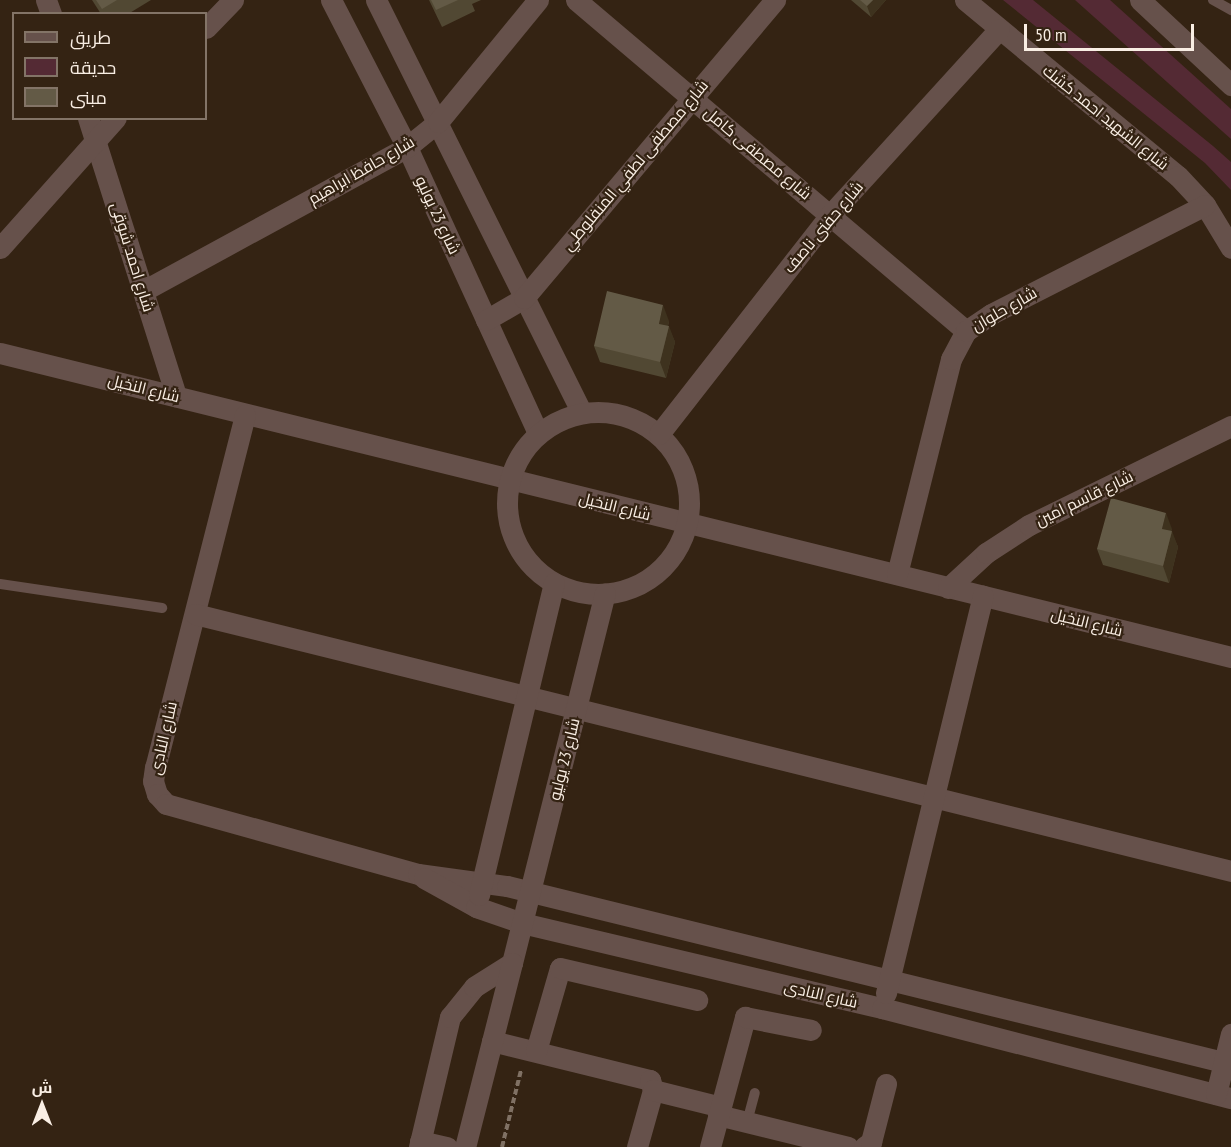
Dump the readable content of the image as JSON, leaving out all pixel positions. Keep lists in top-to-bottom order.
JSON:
{
  "streets": {
    "street": [
      "شارع الشهيد احمد كشك",
      "شارع مصطفى كامل",
      "شارع مصطفى لطفي المنفلوطي",
      "شارع حافظ ابراهيم",
      "شارع 23 يوليو",
      "شارع حفنى ناصف",
      "شارع احمد شوقى",
      "شارع حلوان",
      "شارع النخيل",
      "شارع قاسم امين",
      "شارع النادى"
    ]
  },
  "crossings": [
    ["شارع الشهيد احمد كشك", "شارع حفنى ناصف"],
    ["شارع الشهيد احمد كشك", "شارع حلوان"],
    ["شارع مصطفى كامل", "شارع مصطفى لطفي المنفلوطي"],
    ["شارع مصطفى كامل", "شارع حفنى ناصف"],
    ["شارع مصطفى كامل", "شارع حلوان"],
    ["شارع مصطفى لطفي المنفلوطي", "شارع 23 يوليو"],
    ["شارع حافظ ابراهيم", "شارع 23 يوليو"],
    ["شارع حافظ ابراهيم", "شارع احمد شوقى"],
    ["شارع 23 يوليو", "شارع النادى"],
    ["شارع احمد شوقى", "شارع النخيل"],
    ["شارع حلوان", "شارع النخيل"],
    ["شارع النخيل", "شارع قاسم امين"],
    ["شارع النخيل", "شارع النادى"]
  ],
  "legend": ["طريق", "حديقة", "مبنى"],
  "scale_bar": "50 m",
  "north": "top"
}
